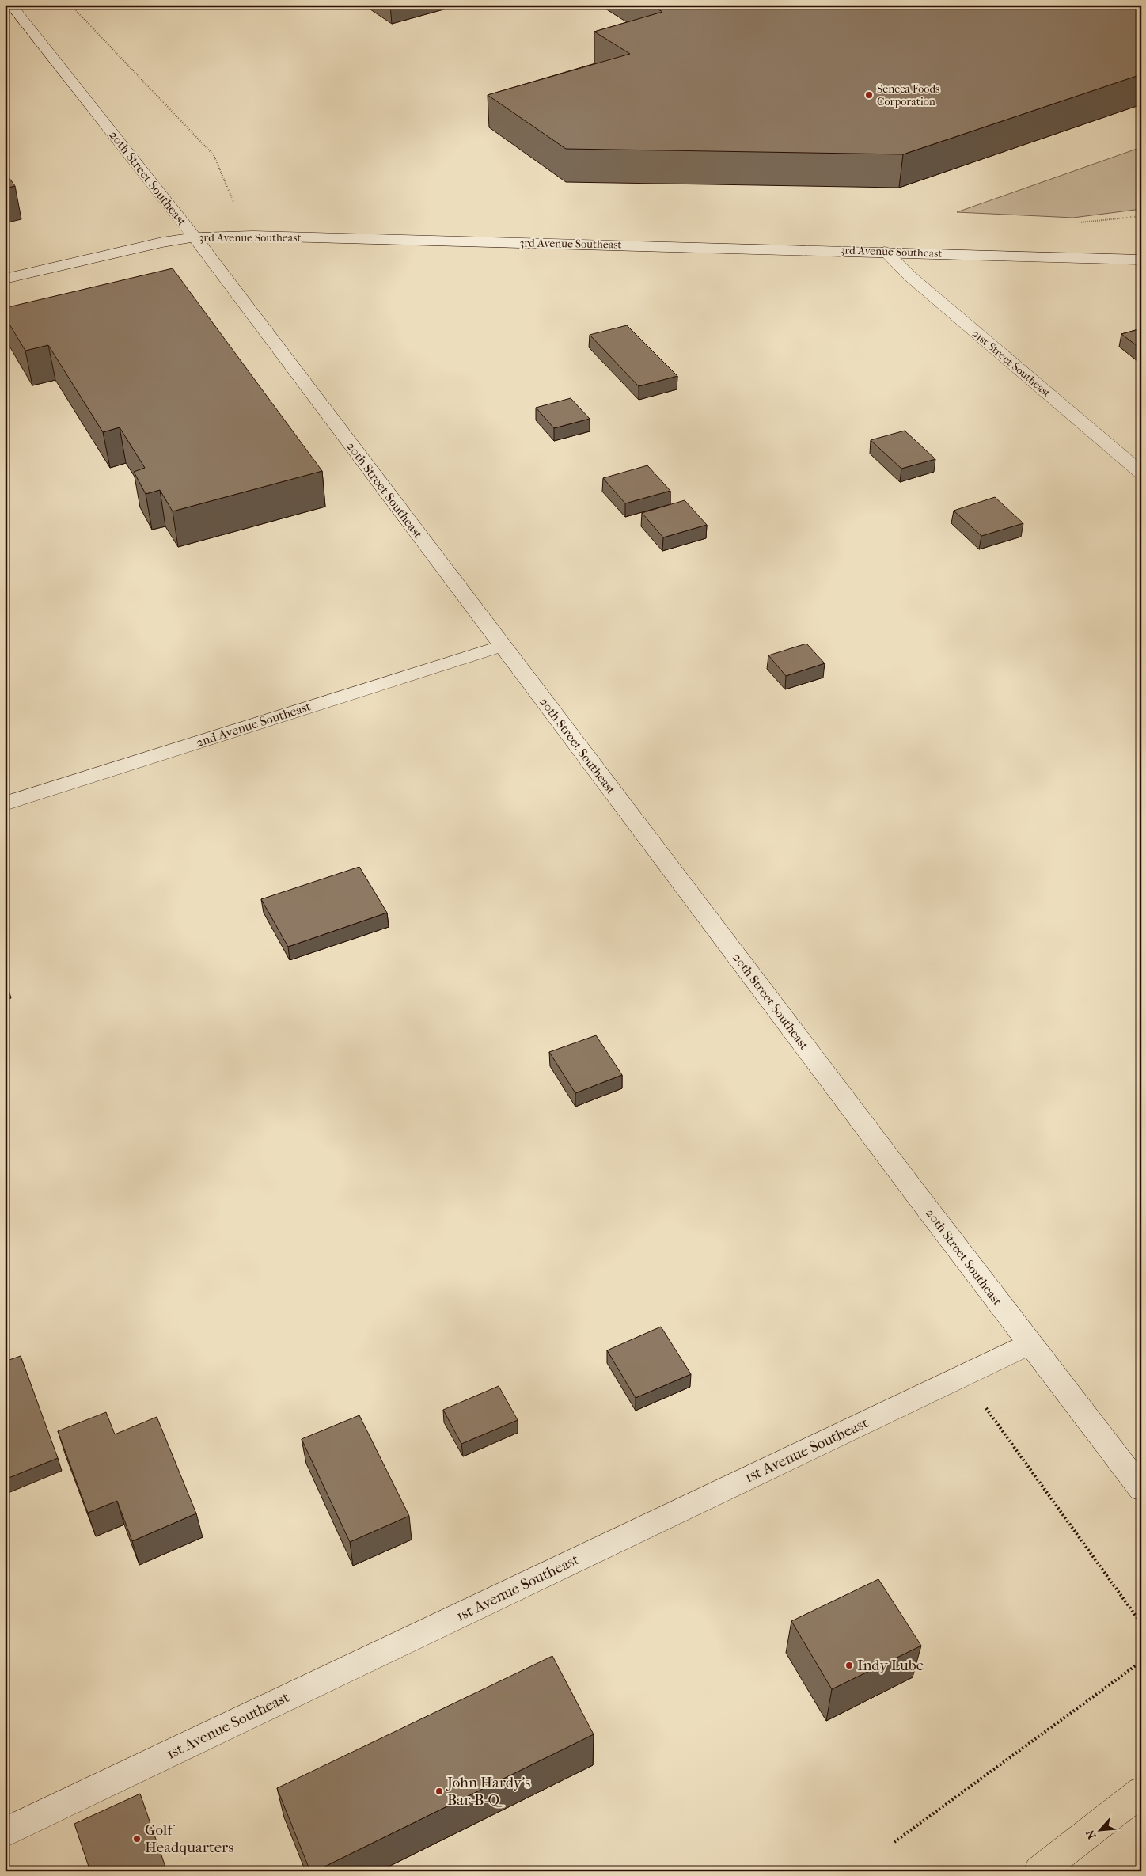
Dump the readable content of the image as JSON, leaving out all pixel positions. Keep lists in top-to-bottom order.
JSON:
{
  "streets": {
    "street": [
      "20th Street Southeast",
      "3rd Avenue Southeast",
      "21st Street Southeast",
      "2nd Avenue Southeast",
      "1st Avenue Southeast"
    ]
  },
  "crossings": [
    ["20th Street Southeast", "3rd Avenue Southeast"],
    ["20th Street Southeast", "2nd Avenue Southeast"],
    ["20th Street Southeast", "1st Avenue Southeast"],
    ["3rd Avenue Southeast", "21st Street Southeast"]
  ],
  "places": [
    "Seneca Foods Corporation",
    "Indy Lube",
    "John Hardy's Bar-B-Q",
    "Golf Headquarters"
  ],
  "north": "bottom left"
}
